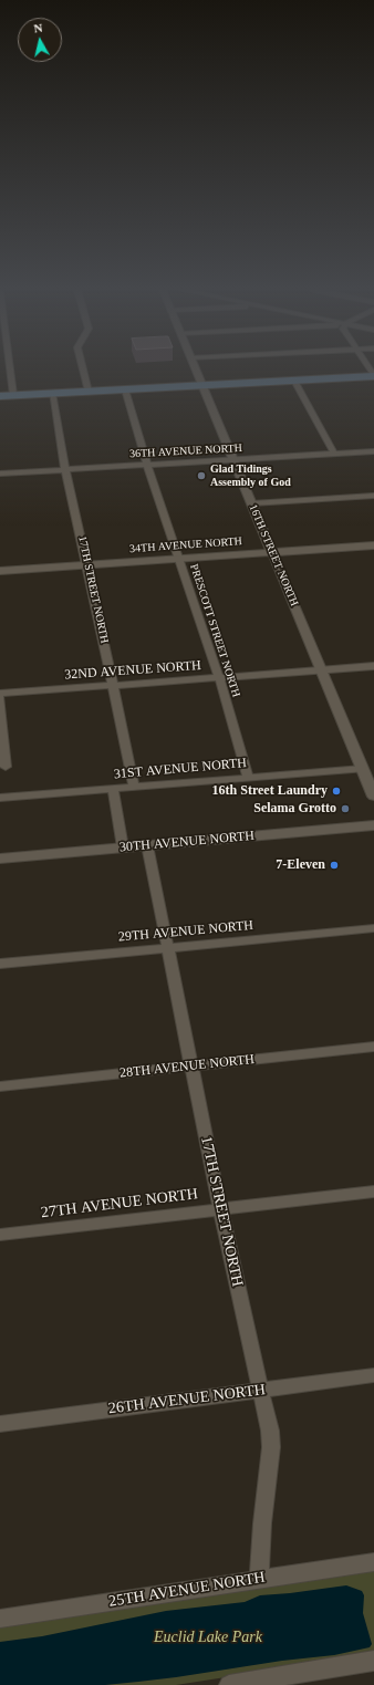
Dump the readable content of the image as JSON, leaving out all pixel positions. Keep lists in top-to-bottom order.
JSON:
{
  "streets": {
    "street": [
      "36TH AVENUE NORTH",
      "34TH AVENUE NORTH",
      "16TH STREET NORTH",
      "17TH STREET NORTH",
      "PRESCOTT STREET NORTH",
      "32ND AVENUE NORTH",
      "31ST AVENUE NORTH",
      "30TH AVENUE NORTH",
      "29TH AVENUE NORTH",
      "28TH AVENUE NORTH",
      "27TH AVENUE NORTH",
      "26TH AVENUE NORTH",
      "25TH AVENUE NORTH"
    ]
  },
  "crossings": [
    ["36TH AVENUE NORTH", "16TH STREET NORTH"],
    ["36TH AVENUE NORTH", "17TH STREET NORTH"],
    ["36TH AVENUE NORTH", "PRESCOTT STREET NORTH"],
    ["34TH AVENUE NORTH", "16TH STREET NORTH"],
    ["34TH AVENUE NORTH", "17TH STREET NORTH"],
    ["34TH AVENUE NORTH", "PRESCOTT STREET NORTH"],
    ["16TH STREET NORTH", "32ND AVENUE NORTH"],
    ["16TH STREET NORTH", "31ST AVENUE NORTH"],
    ["17TH STREET NORTH", "32ND AVENUE NORTH"],
    ["17TH STREET NORTH", "31ST AVENUE NORTH"],
    ["17TH STREET NORTH", "30TH AVENUE NORTH"],
    ["17TH STREET NORTH", "29TH AVENUE NORTH"],
    ["17TH STREET NORTH", "28TH AVENUE NORTH"],
    ["17TH STREET NORTH", "27TH AVENUE NORTH"],
    ["17TH STREET NORTH", "26TH AVENUE NORTH"],
    ["17TH STREET NORTH", "25TH AVENUE NORTH"],
    ["PRESCOTT STREET NORTH", "32ND AVENUE NORTH"],
    ["PRESCOTT STREET NORTH", "31ST AVENUE NORTH"]
  ],
  "parks": ["Euclid Lake Park"],
  "places": [
    "Glad Tidings Assembly of God",
    "16th Street Laundry",
    "Selama Grotto",
    "7-Eleven"
  ],
  "north": "top"
}
